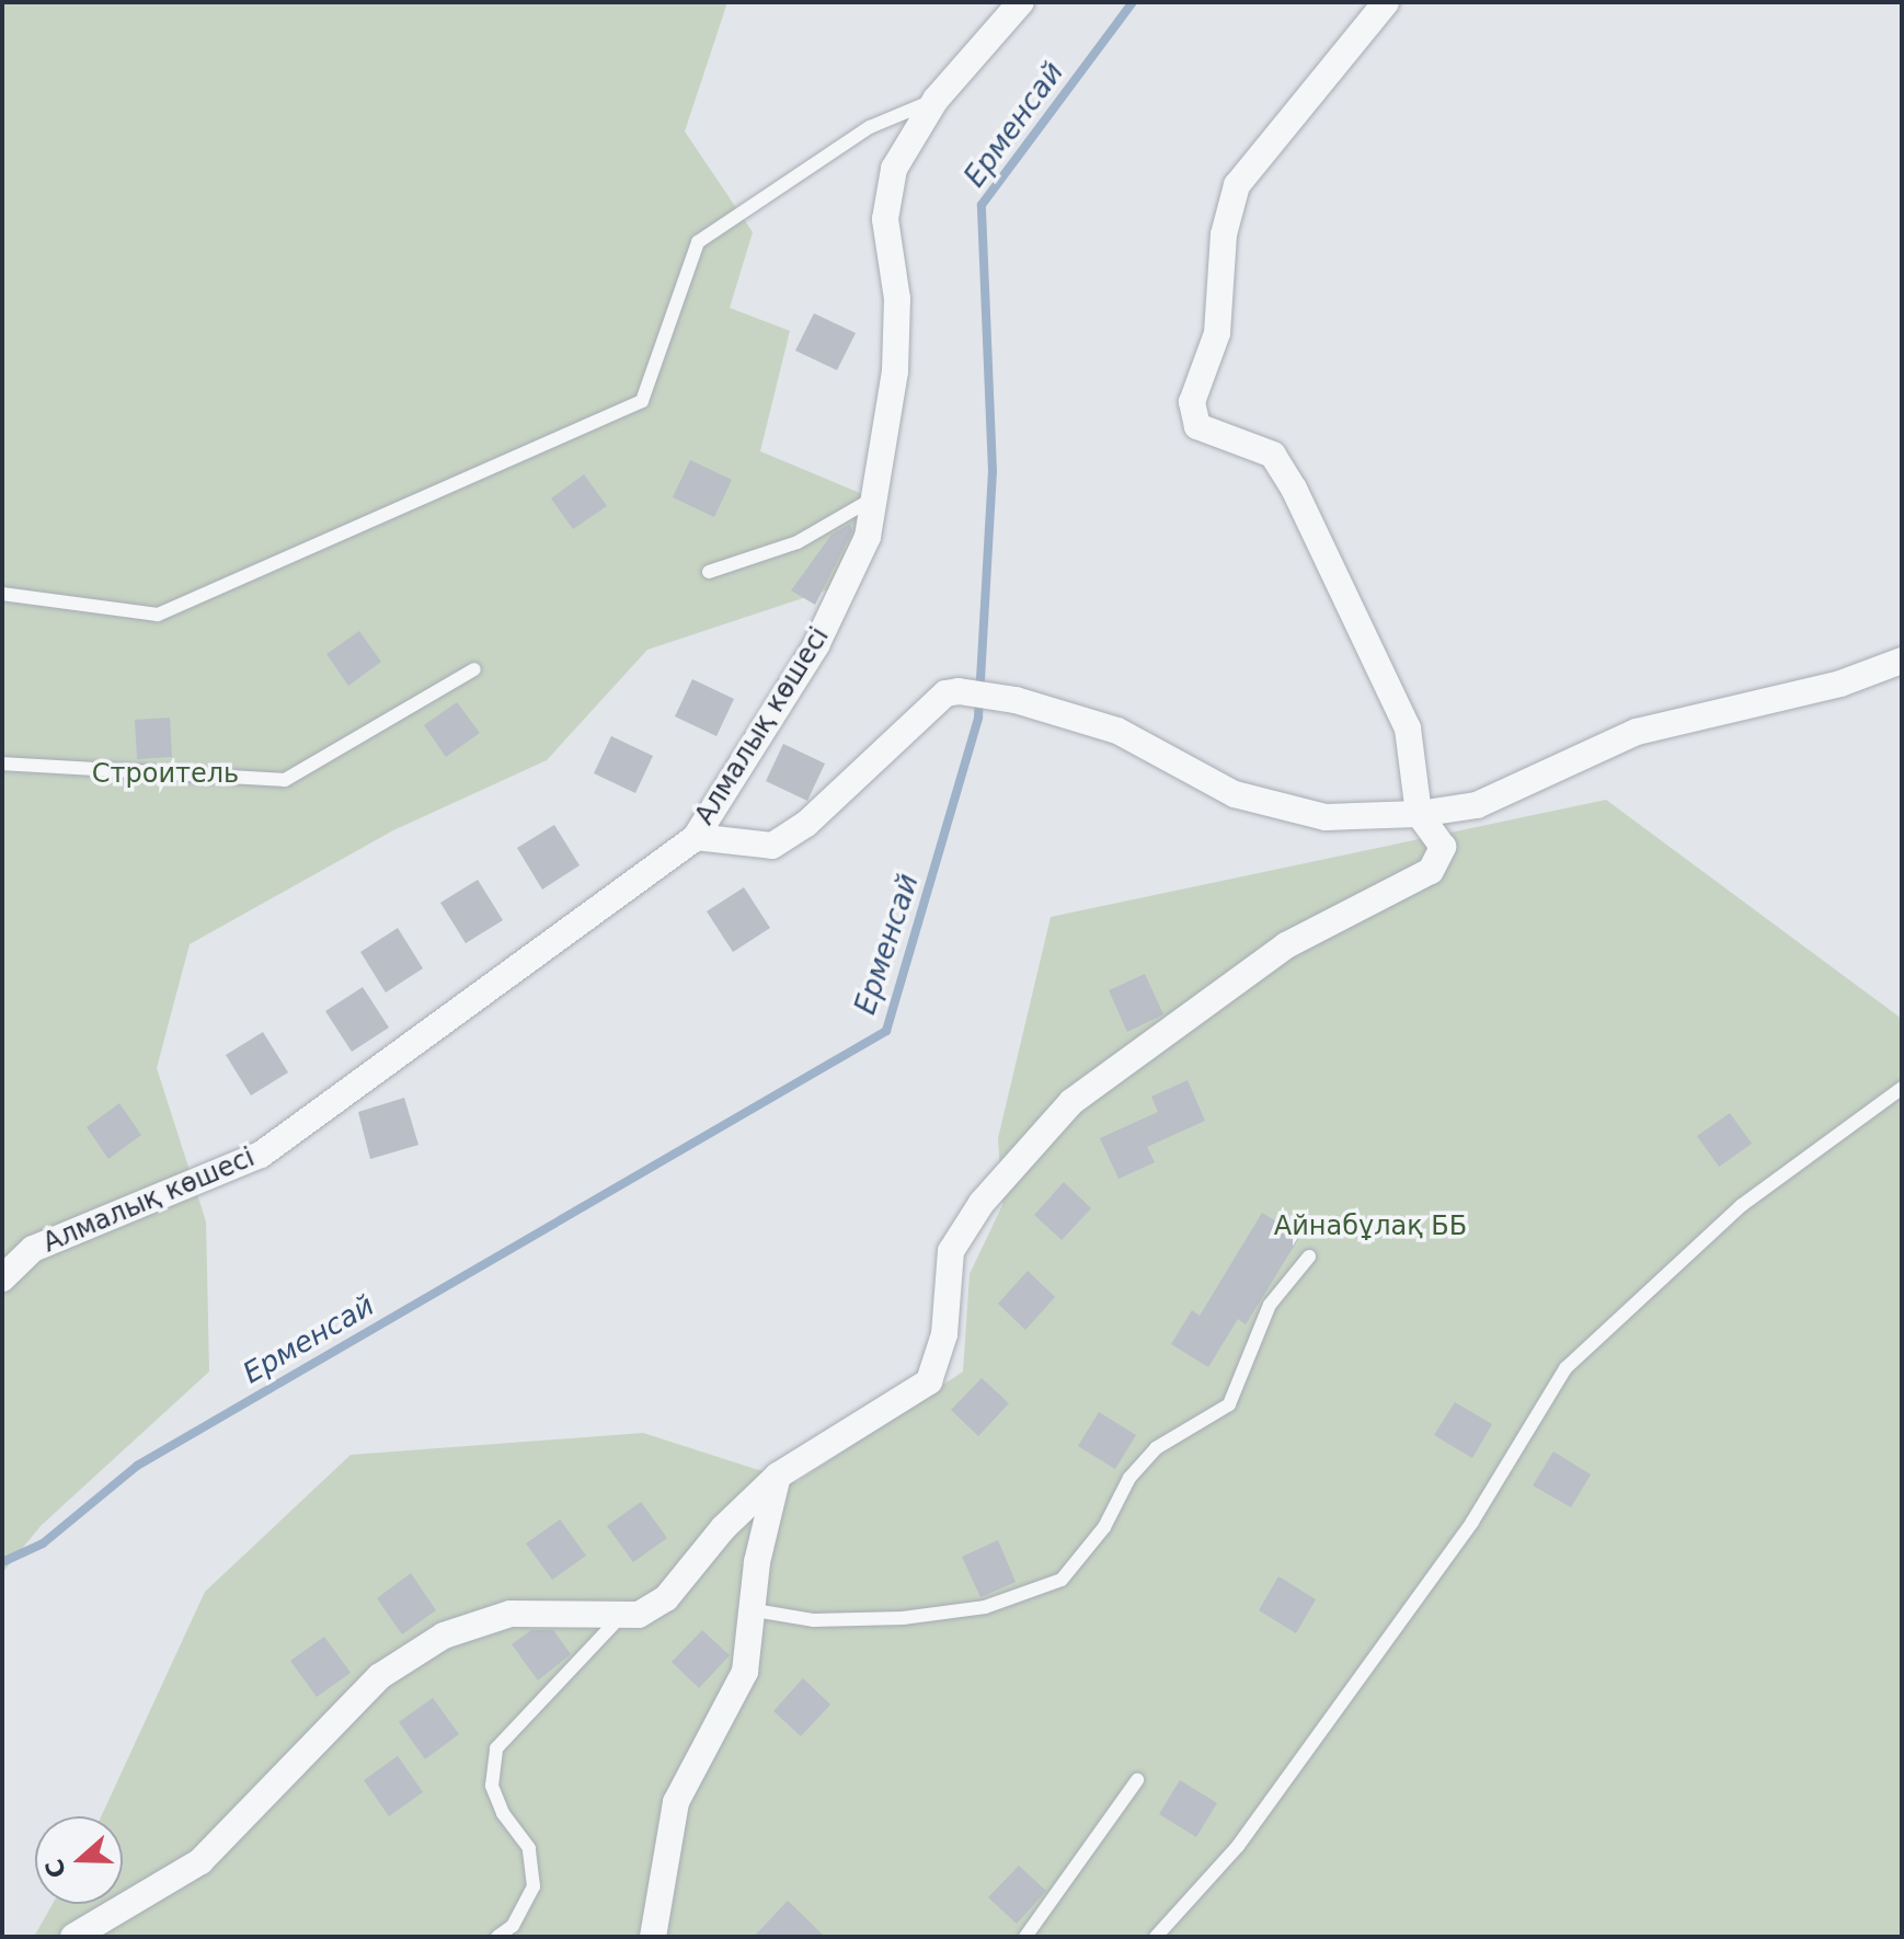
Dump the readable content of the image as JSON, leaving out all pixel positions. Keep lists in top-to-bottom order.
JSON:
{
  "streets": {
    "street": ["Алмалық көшесі"]
  },
  "water": ["Ерменсай"],
  "parks": ["Строитель", "Айнабұлақ ББ"],
  "north": "left"
}
